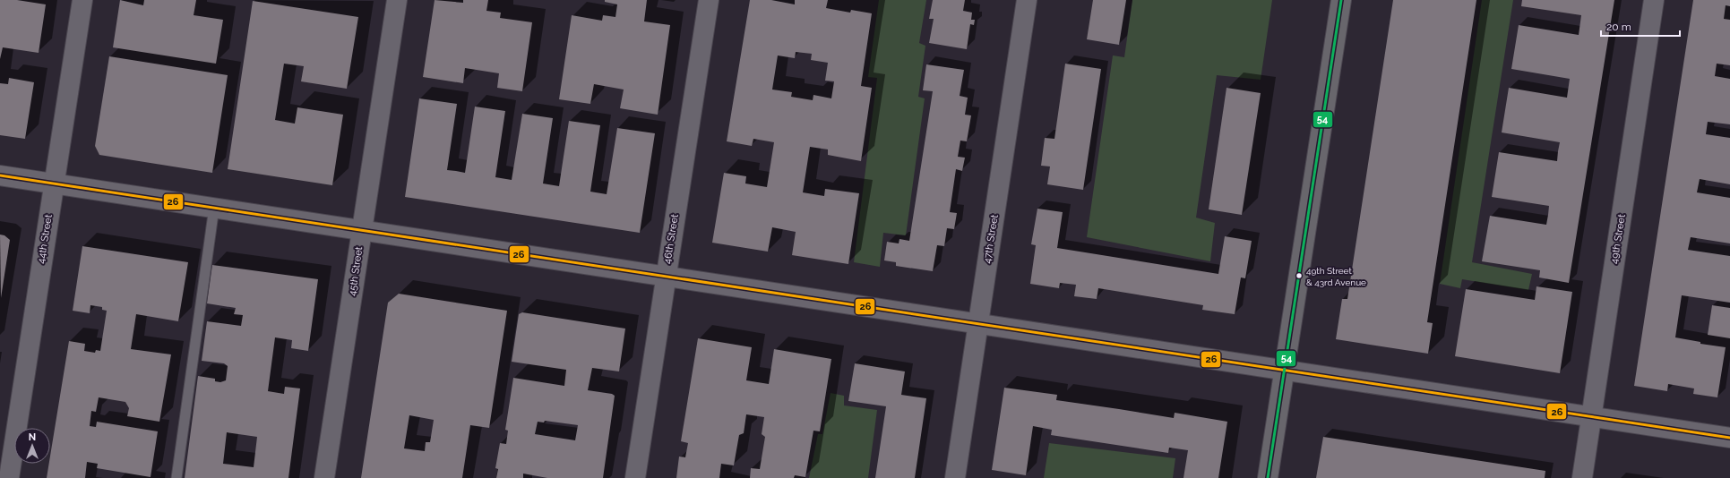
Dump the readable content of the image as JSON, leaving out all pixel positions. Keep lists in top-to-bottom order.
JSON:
{
  "streets": {
    "street": [
      "44th Street",
      "46th Street",
      "47th Street",
      "49th Street",
      "45th Street"
    ]
  },
  "places": ["49th Street & 43rd Avenue"],
  "lines": ["transit line 54", "transit line 26"],
  "scale_bar": "20 m",
  "north": "top"
}
